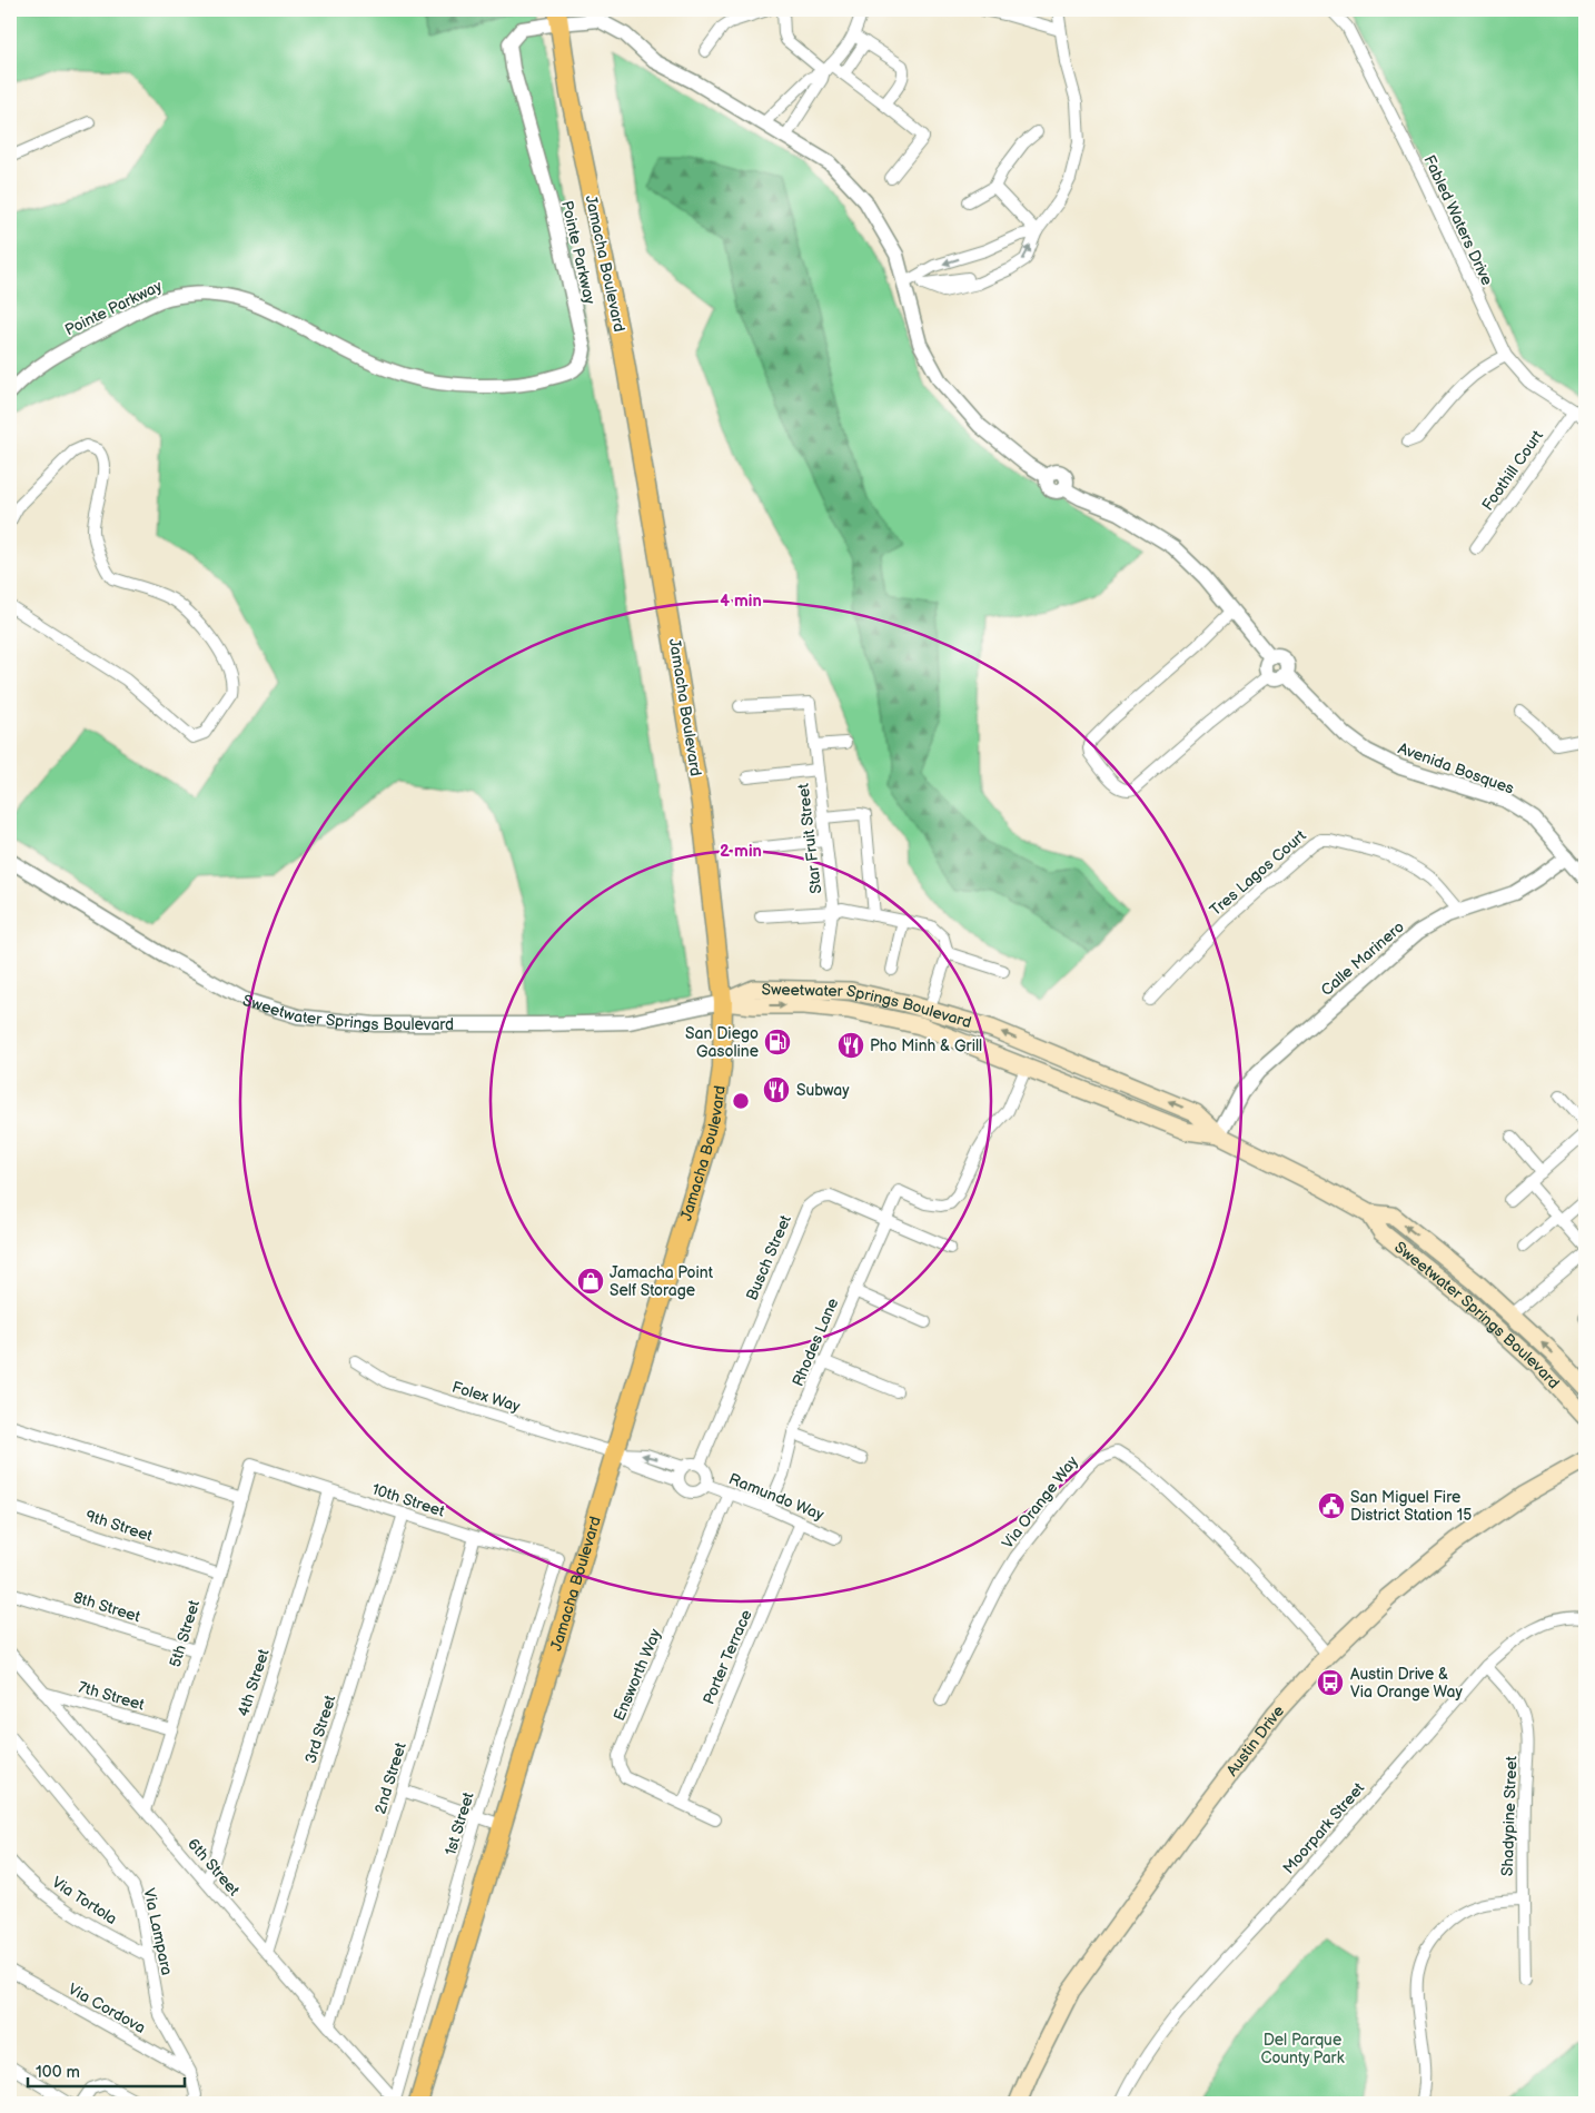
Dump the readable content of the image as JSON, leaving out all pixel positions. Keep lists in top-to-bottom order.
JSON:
{
  "streets": {
    "main road": ["Jamacha Boulevard", "Sweetwater Springs Boulevard", "Austin Drive"],
    "street": [
      "Fabled Waters Drive",
      "Pointe Parkway",
      "Foothill Court",
      "Avenida Bosques",
      "Star Fruit Street",
      "Tres Lagos Court",
      "Calle Marinero",
      "Busch Street",
      "Rhodes Lane",
      "Folex Way",
      "Ramundo Way",
      "10th Street",
      "Via Orange Way",
      "9th Street",
      "8th Street",
      "5th Street",
      "Porter Terrace",
      "Ensworth Way",
      "4th Street",
      "7th Street",
      "3rd Street",
      "2nd Street",
      "Shadypine Street",
      "1st Street",
      "Moorpark Street",
      "6th Street",
      "Via Tortola",
      "Via Lampara",
      "Via Cordova"
    ]
  },
  "crossings": [
    ["Fabled Waters Drive", "Foothill Court"],
    ["Pointe Parkway", "Jamacha Boulevard"],
    ["Jamacha Boulevard", "Sweetwater Springs Boulevard"],
    ["Jamacha Boulevard", "Folex Way"],
    ["Jamacha Boulevard", "Ramundo Way"],
    ["Avenida Bosques", "Calle Marinero"],
    ["Tres Lagos Court", "Calle Marinero"],
    ["Calle Marinero", "Sweetwater Springs Boulevard"],
    ["Sweetwater Springs Boulevard", "Rhodes Lane"],
    ["Busch Street", "Rhodes Lane"],
    ["Busch Street", "Ramundo Way"],
    ["Rhodes Lane", "Ramundo Way"],
    ["Folex Way", "Ramundo Way"],
    ["Ramundo Way", "Porter Terrace"],
    ["Ramundo Way", "Ensworth Way"],
    ["10th Street", "5th Street"],
    ["10th Street", "4th Street"],
    ["10th Street", "3rd Street"],
    ["10th Street", "2nd Street"],
    ["10th Street", "1st Street"],
    ["Via Orange Way", "Austin Drive"],
    ["9th Street", "5th Street"],
    ["8th Street", "5th Street"],
    ["5th Street", "7th Street"],
    ["5th Street", "6th Street"],
    ["Porter Terrace", "Ensworth Way"],
    ["4th Street", "6th Street"],
    ["7th Street", "6th Street"],
    ["3rd Street", "6th Street"],
    ["2nd Street", "6th Street"],
    ["Shadypine Street", "Moorpark Street"],
    ["1st Street", "6th Street"],
    ["Via Tortola", "Via Lampara"],
    ["Via Lampara", "Via Cordova"]
  ],
  "parks": ["Del Parque County Park"],
  "places": {
    "fuel station": ["San Diego Gasoline"],
    "restaurant": ["Pho Minh & Grill", "Subway"],
    "shop": ["Jamacha Point Self Storage"],
    "public building": ["San Miguel Fire District Station 15"],
    "bus stop": ["Austin Drive & Via Orange Way"]
  },
  "scale_bar": "100 m",
  "rings": ["4 min", "2 min"]
}
